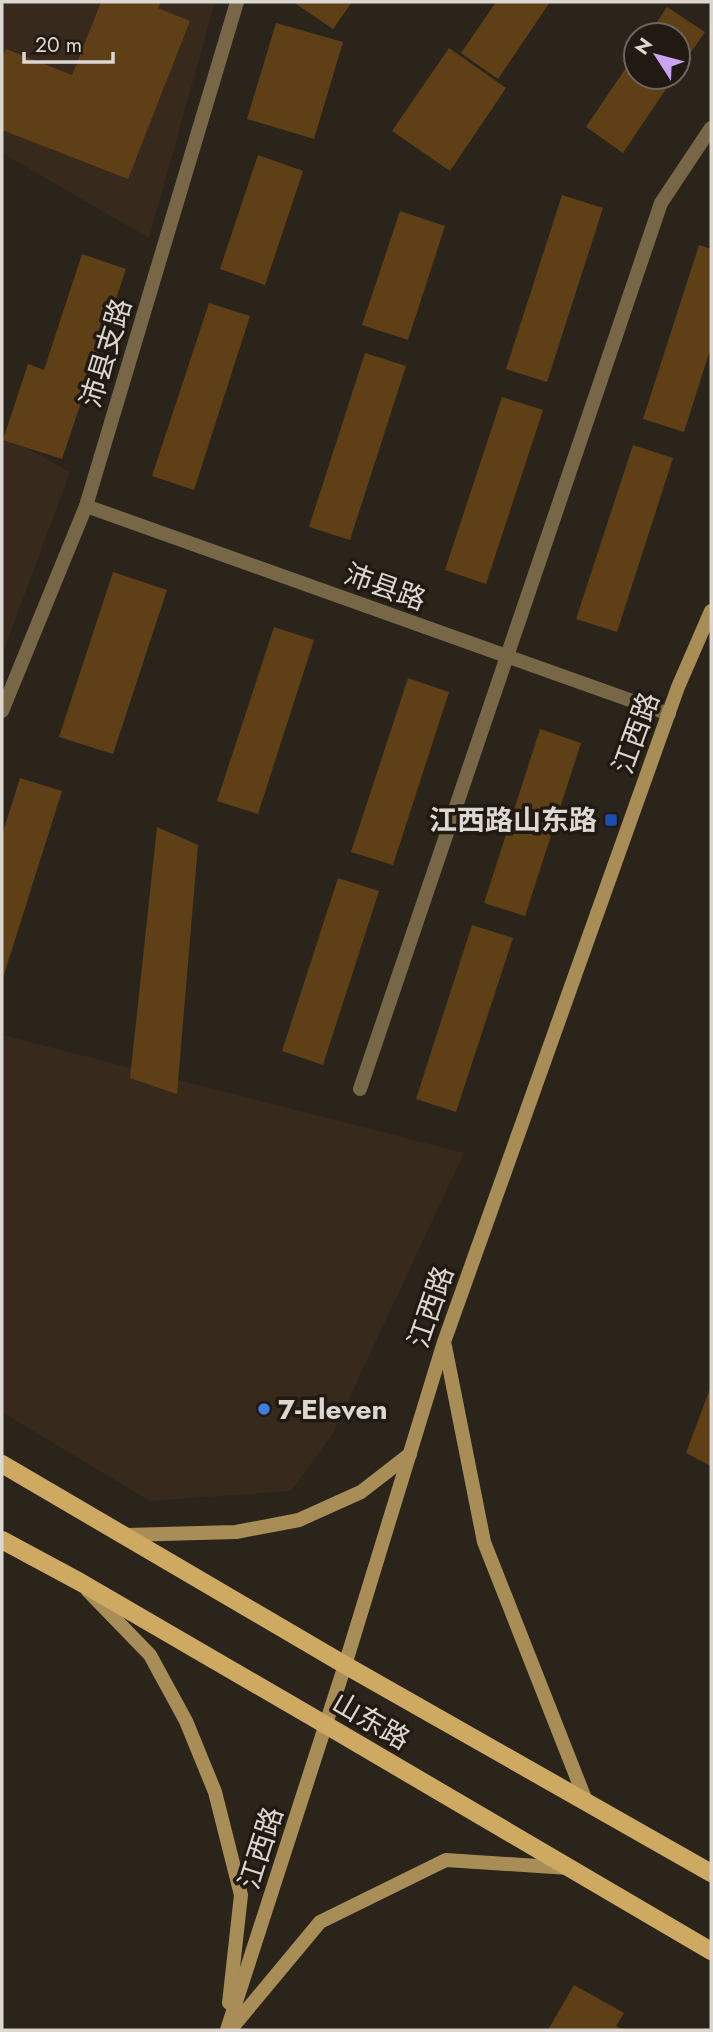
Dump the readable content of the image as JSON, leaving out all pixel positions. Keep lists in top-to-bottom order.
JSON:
{
  "streets": {
    "main road": ["江西路", "山东路"],
    "street": ["沛县支路", "沛县路"]
  },
  "crossings": [
    ["沛县支路", "沛县路"],
    ["沛县路", "江西路"],
    ["江西路", "山东路"]
  ],
  "places": {
    "transit": ["江西路山东路"],
    "other": ["7-Eleven"]
  },
  "scale_bar": "20 m",
  "north": "top left"
}
